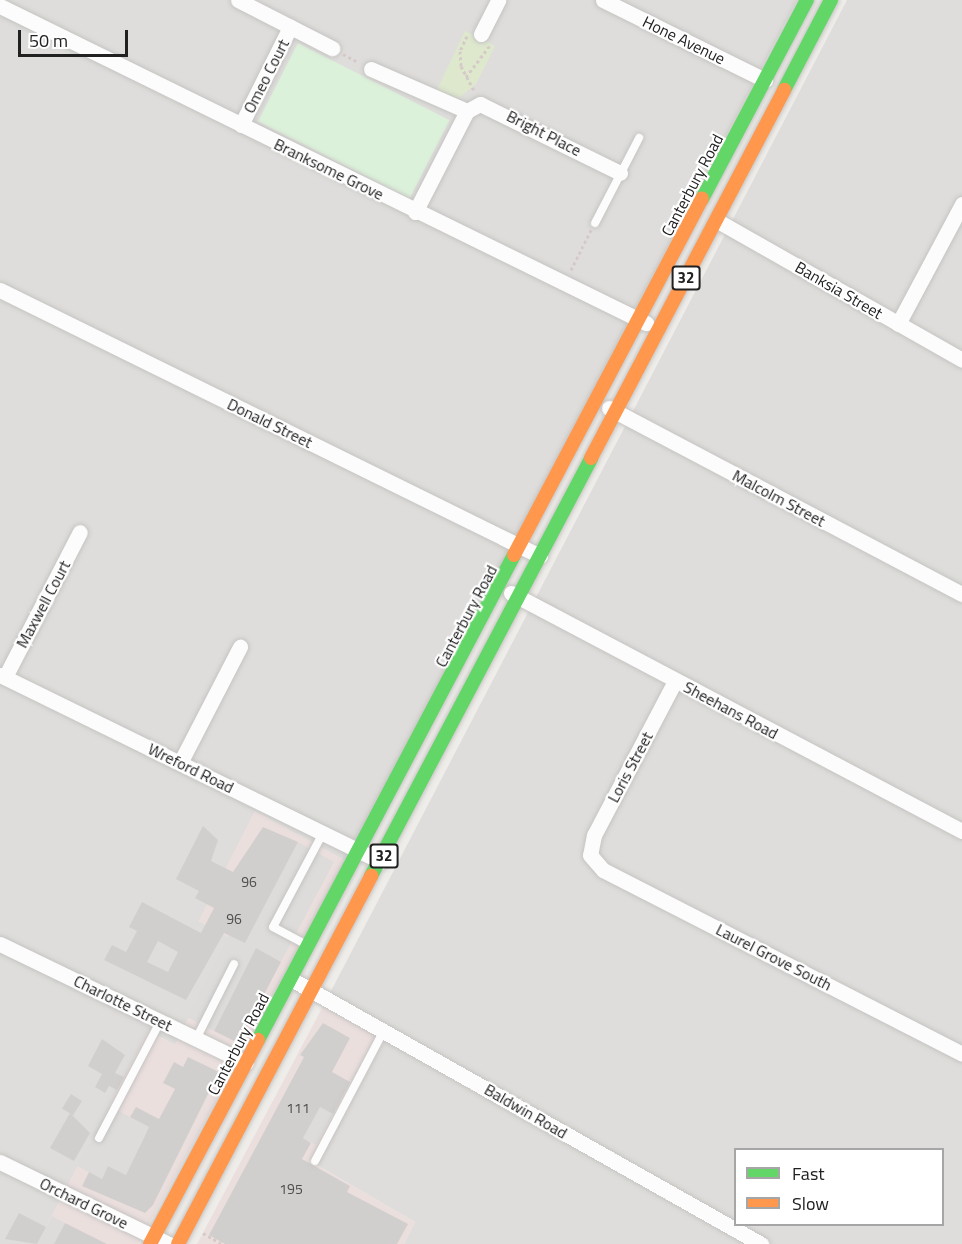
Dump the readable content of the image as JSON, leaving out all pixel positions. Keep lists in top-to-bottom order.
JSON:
{
  "streets": {
    "main road": ["Canterbury Road", "32"],
    "street": [
      "Hone Avenue",
      "Omeo Court",
      "Bright Place",
      "Branksome Grove",
      "Banksia Street",
      "Donald Street",
      "Malcolm Street",
      "Maxwell Court",
      "Sheehans Road",
      "Loris Street",
      "Wreford Road",
      "Laurel Grove South",
      "Charlotte Street",
      "Baldwin Road",
      "Orchard Grove"
    ]
  },
  "crossings": [
    ["Hone Avenue", "Canterbury Road"],
    ["Omeo Court", "Branksome Grove"],
    ["Branksome Grove", "Canterbury Road"],
    ["Branksome Grove", "32"],
    ["Canterbury Road", "Donald Street"],
    ["Canterbury Road", "Malcolm Street"],
    ["Canterbury Road", "Sheehans Road"],
    ["Canterbury Road", "Wreford Road"],
    ["Canterbury Road", "Charlotte Street"],
    ["Canterbury Road", "Baldwin Road"],
    ["Canterbury Road", "Orchard Grove"],
    ["32", "Banksia Street"],
    ["32", "Donald Street"],
    ["32", "Malcolm Street"],
    ["32", "Sheehans Road"],
    ["32", "Wreford Road"],
    ["32", "Baldwin Road"],
    ["Maxwell Court", "Wreford Road"],
    ["Sheehans Road", "Loris Street"],
    ["Loris Street", "Laurel Grove South"]
  ],
  "house_numbers": [
    "96",
    "96",
    "111",
    "195"
  ],
  "legend": ["Fast", "Slow"],
  "scale_bar": "50 m"
}
